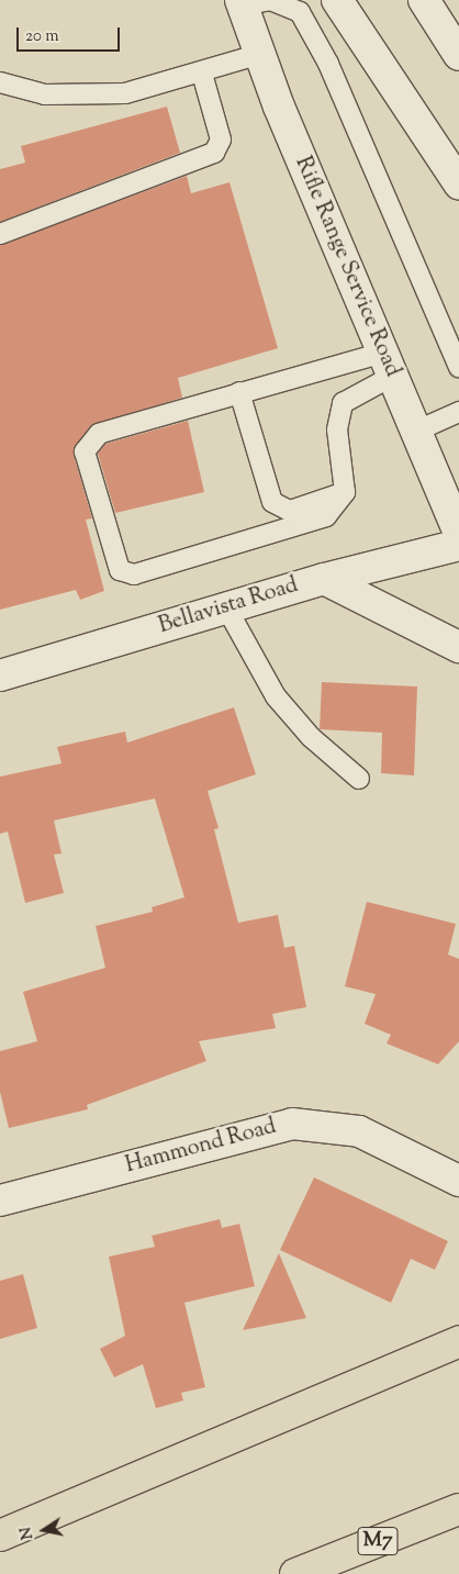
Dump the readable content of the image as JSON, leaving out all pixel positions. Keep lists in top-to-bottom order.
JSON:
{
  "streets": {
    "main road": ["M7"],
    "street": ["Rifle Range Service Road", "Bellavista Road", "Hammond Road"]
  },
  "scale_bar": "20 m",
  "north": "left"
}
